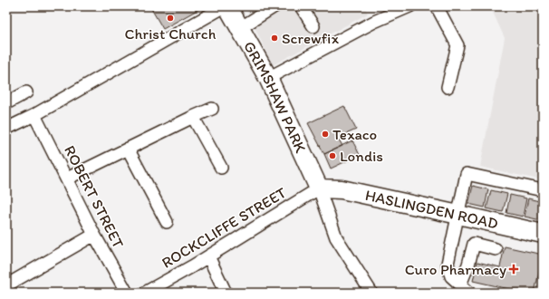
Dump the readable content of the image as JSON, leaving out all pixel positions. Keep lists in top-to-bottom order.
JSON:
{
  "streets": {
    "highway": ["GRIMSHAW PARK", "HASLINGDEN ROAD"],
    "street": ["ROBERT STREET", "ROCKCLIFFE STREET"]
  },
  "crossings": [
    ["GRIMSHAW PARK", "HASLINGDEN ROAD"],
    ["GRIMSHAW PARK", "ROCKCLIFFE STREET"],
    ["HASLINGDEN ROAD", "ROCKCLIFFE STREET"]
  ],
  "places": {
    "other": [
      "Christ Church",
      "Screwfix",
      "Texaco",
      "Londis"
    ],
    "health": ["Curo Pharmacy"]
  }
}
